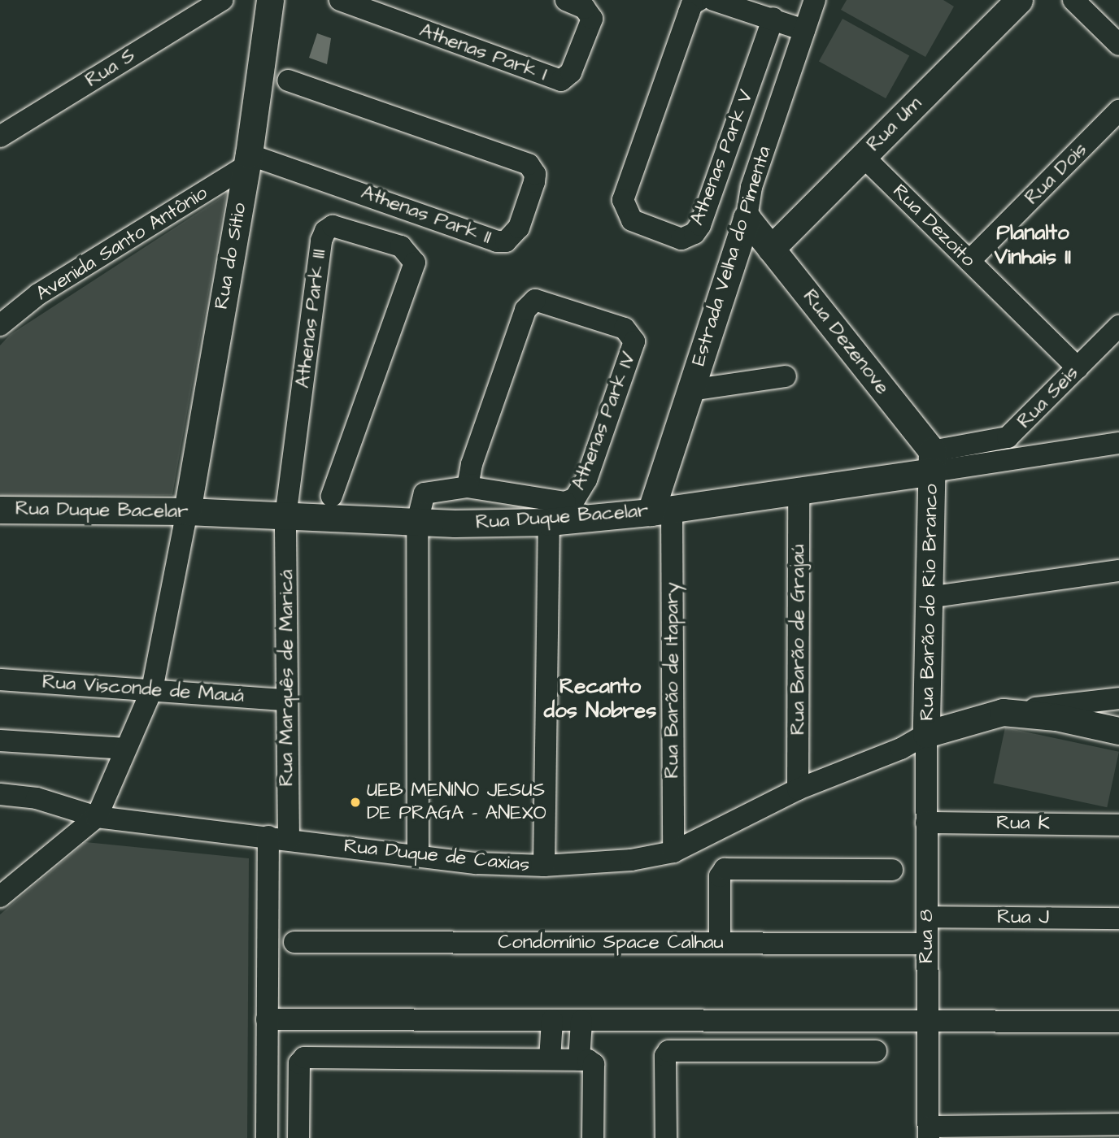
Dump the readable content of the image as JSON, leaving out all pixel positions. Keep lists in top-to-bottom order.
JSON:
{
  "streets": {
    "main road": [
      "Rua Um",
      "Rua do Sítio",
      "Estrada Velha do Pimenta",
      "Rua Dezenove",
      "Rua Duque Bacelar",
      "Rua Barão do Rio Branco",
      "Rua Duque de Caxias"
    ],
    "street": [
      "Athenas Park I",
      "Rua S",
      "Athenas Park V",
      "Rua Dois",
      "Athenas Park II",
      "Rua Dezoito",
      "Avenida Santo Antônio",
      "Athenas Park III",
      "Rua Seis",
      "Athenas Park IV",
      "Rua Barão de Grajaú",
      "Rua Marquês de Maricá",
      "Rua Barão de Itapary",
      "Rua Visconde de Mauá",
      "Rua K",
      "Rua J",
      "Rua 8",
      "Condomínio Space Calhau"
    ]
  },
  "crossings": [
    ["Rua Um", "Rua Dezoito"],
    ["Rua Um", "Rua Dezenove"],
    ["Rua Dois", "Rua Dezoito"],
    ["Athenas Park II", "Avenida Santo Antônio"],
    ["Athenas Park II", "Rua do Sítio"],
    ["Rua Dezoito", "Rua Seis"],
    ["Avenida Santo Antônio", "Rua do Sítio"],
    ["Rua do Sítio", "Rua Duque Bacelar"],
    ["Estrada Velha do Pimenta", "Rua Dezenove"],
    ["Estrada Velha do Pimenta", "Rua Duque Bacelar"],
    ["Estrada Velha do Pimenta", "Rua Barão de Itapary"],
    ["Athenas Park III", "Rua Duque Bacelar"],
    ["Athenas Park III", "Rua Marquês de Maricá"],
    ["Rua Dezenove", "Rua Seis"],
    ["Rua Dezenove", "Rua Duque Bacelar"],
    ["Rua Dezenove", "Rua Barão do Rio Branco"],
    ["Rua Seis", "Rua Duque Bacelar"],
    ["Rua Seis", "Rua Barão do Rio Branco"],
    ["Athenas Park IV", "Rua Duque Bacelar"],
    ["Rua Duque Bacelar", "Rua Barão do Rio Branco"],
    ["Rua Duque Bacelar", "Rua Barão de Grajaú"],
    ["Rua Duque Bacelar", "Rua Marquês de Maricá"],
    ["Rua Duque Bacelar", "Rua Barão de Itapary"],
    ["Rua Barão do Rio Branco", "Rua Duque de Caxias"],
    ["Rua Barão do Rio Branco", "Rua 8"],
    ["Rua Barão de Grajaú", "Rua Duque de Caxias"],
    ["Rua Marquês de Maricá", "Rua Visconde de Mauá"],
    ["Rua Marquês de Maricá", "Rua Duque de Caxias"],
    ["Rua Barão de Itapary", "Rua Duque de Caxias"],
    ["Rua K", "Rua 8"],
    ["Rua Duque de Caxias", "Rua 8"],
    ["Rua J", "Rua 8"],
    ["Rua 8", "Condomínio Space Calhau"]
  ],
  "districts": ["Planalto Vinhais II", "Recanto dos Nobres"],
  "places": ["UEB MENINO JESUS DE PRAGA - ANEXO"]
}
